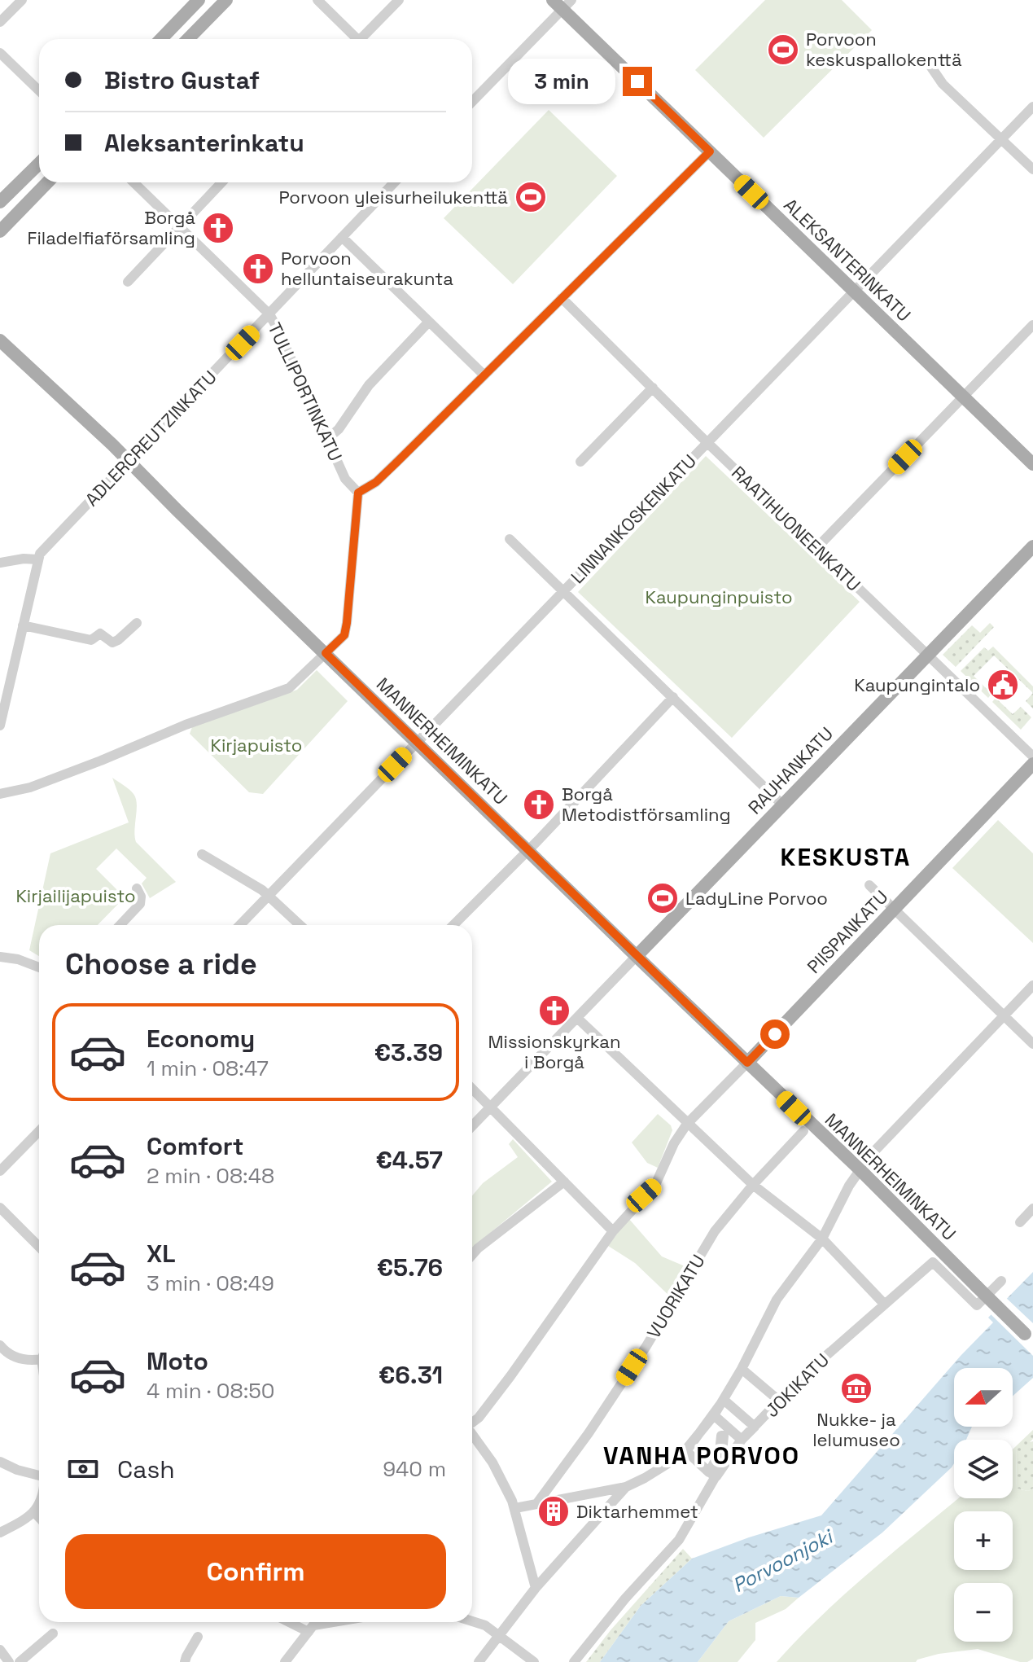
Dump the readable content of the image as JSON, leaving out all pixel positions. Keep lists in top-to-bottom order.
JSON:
{
  "streets": {
    "main road": [
      "ALEKSANTERINKATU",
      "MANNERHEIMINKATU",
      "RAUHANKATU",
      "PIISPANKATU"
    ],
    "street": [
      "TULLIPORTINKATU",
      "ADLERCREUTZINKATU",
      "LINNANKOSKENKATU",
      "RAATIHUONEENKATU",
      "VUORIKATU",
      "JOKIKATU"
    ]
  },
  "crossings": [
    ["ALEKSANTERINKATU", "LINNANKOSKENKATU"],
    ["TULLIPORTINKATU", "ADLERCREUTZINKATU"],
    ["ADLERCREUTZINKATU", "MANNERHEIMINKATU"],
    ["LINNANKOSKENKATU", "RAATIHUONEENKATU"],
    ["LINNANKOSKENKATU", "MANNERHEIMINKATU"],
    ["RAATIHUONEENKATU", "RAUHANKATU"],
    ["MANNERHEIMINKATU", "RAUHANKATU"],
    ["MANNERHEIMINKATU", "PIISPANKATU"]
  ],
  "districts": ["KESKUSTA", "VANHA PORVOO"],
  "water": ["Porvoonjoki"],
  "parks": ["Kaupunginpuisto", "Kirjapuisto", "Kirjailijapuisto"],
  "places": {
    "sports": ["Porvoon keskuspallokenttä", "Porvoon yleisurheilukenttä", "LadyLine Porvoo"],
    "church": [
      "Borgå Filadelfiaförsamling",
      "Porvoon helluntaiseurakunta",
      "Borgå Metodistförsamling",
      "Missionskyrkan i Borgå"
    ],
    "public building": ["Kaupungintalo"],
    "museum": ["Nukke- ja lelumuseo"],
    "building": ["Diktarhemmet"]
  },
  "north": "left",
  "page": {
    "banner": ["Bistro Gustaf", "Aleksanterinkatu"],
    "bubble": "3 min",
    "heading": "Choose a ride",
    "list": [
      {
        "name": "Economy",
        "note": "1 min · 08:47",
        "value": "€3.39"
      },
      {
        "name": "Comfort",
        "note": "2 min · 08:48",
        "value": "€4.57"
      },
      {
        "name": "XL",
        "note": "3 min · 08:49",
        "value": "€5.76"
      },
      {
        "name": "Moto",
        "note": "4 min · 08:50",
        "value": "€6.31"
      }
    ],
    "map_buttons": ["+", "−"],
    "pay": ["Cash", "940 m"],
    "buttons": "Confirm"
  }
}
